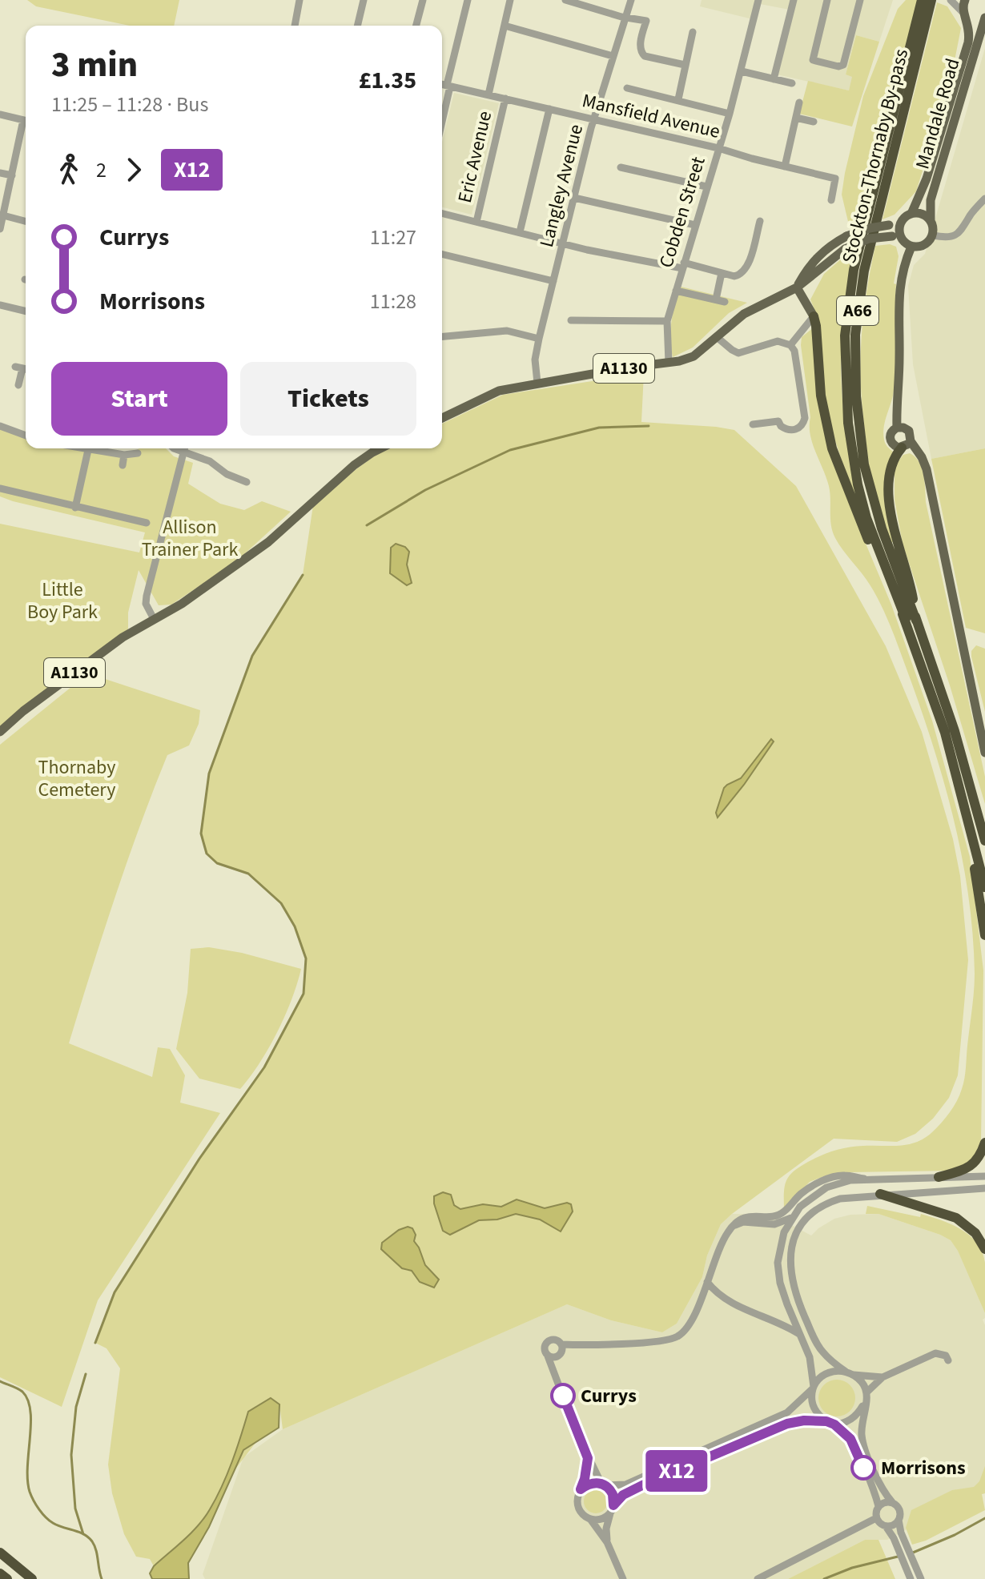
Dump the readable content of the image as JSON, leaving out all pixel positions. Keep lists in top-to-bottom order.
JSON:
{
  "streets": {
    "highway": ["Stockton-Thornaby By-pass", "A66"],
    "main road": ["Mandale Road", "A1130"],
    "street": [
      "Mansfield Avenue",
      "Eric Avenue",
      "Langley Avenue",
      "Cobden Street"
    ]
  },
  "crossings": [
    ["Mandale Road", "A1130"],
    ["Mansfield Avenue", "Eric Avenue"],
    ["Mansfield Avenue", "Langley Avenue"],
    ["Mansfield Avenue", "Cobden Street"],
    ["Stockton-Thornaby By-pass", "A66"],
    ["Langley Avenue", "A1130"],
    ["Cobden Street", "A1130"]
  ],
  "parks": ["Allison Trainer Park", "Little Boy Park", "Thornaby Cemetery"],
  "places": ["Currys", "Morrisons"],
  "lines": ["bus line X12"],
  "page": {
    "on_map": "X12",
    "heading": ["3 min", "11:25 – 11:28 · Bus", "£1.35"],
    "legs": ["2", "X12"],
    "list": [
      {
        "name": "Currys",
        "value": "11:27"
      },
      {
        "name": "Morrisons",
        "value": "11:28"
      }
    ],
    "buttons": ["Start", "Tickets"]
  }
}
